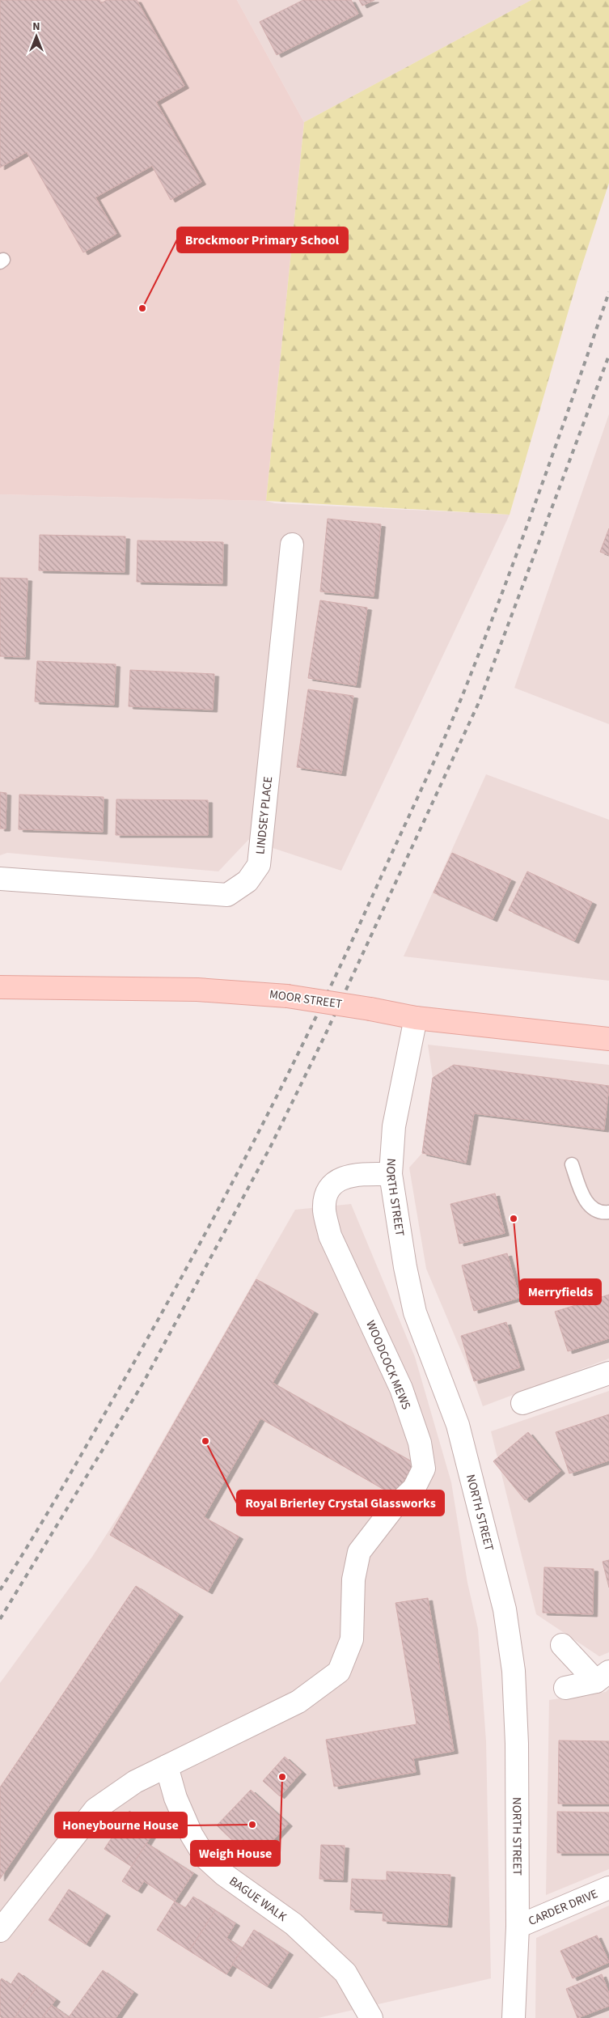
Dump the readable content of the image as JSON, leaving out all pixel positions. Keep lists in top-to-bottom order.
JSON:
{
  "streets": {
    "street": [
      "LINDSEY PLACE",
      "MOOR STREET",
      "NORTH STREET",
      "WOODCOCK MEWS",
      "BAGUE WALK",
      "CARDER DRIVE"
    ]
  },
  "crossings": [
    ["MOOR STREET", "NORTH STREET"],
    ["NORTH STREET", "WOODCOCK MEWS"],
    ["NORTH STREET", "CARDER DRIVE"],
    ["WOODCOCK MEWS", "BAGUE WALK"]
  ],
  "places": [
    "Brockmoor Primary School",
    "Merryfields",
    "Royal Brierley Crystal Glassworks",
    "Weigh House",
    "Honeybourne House"
  ],
  "north": "top"
}
